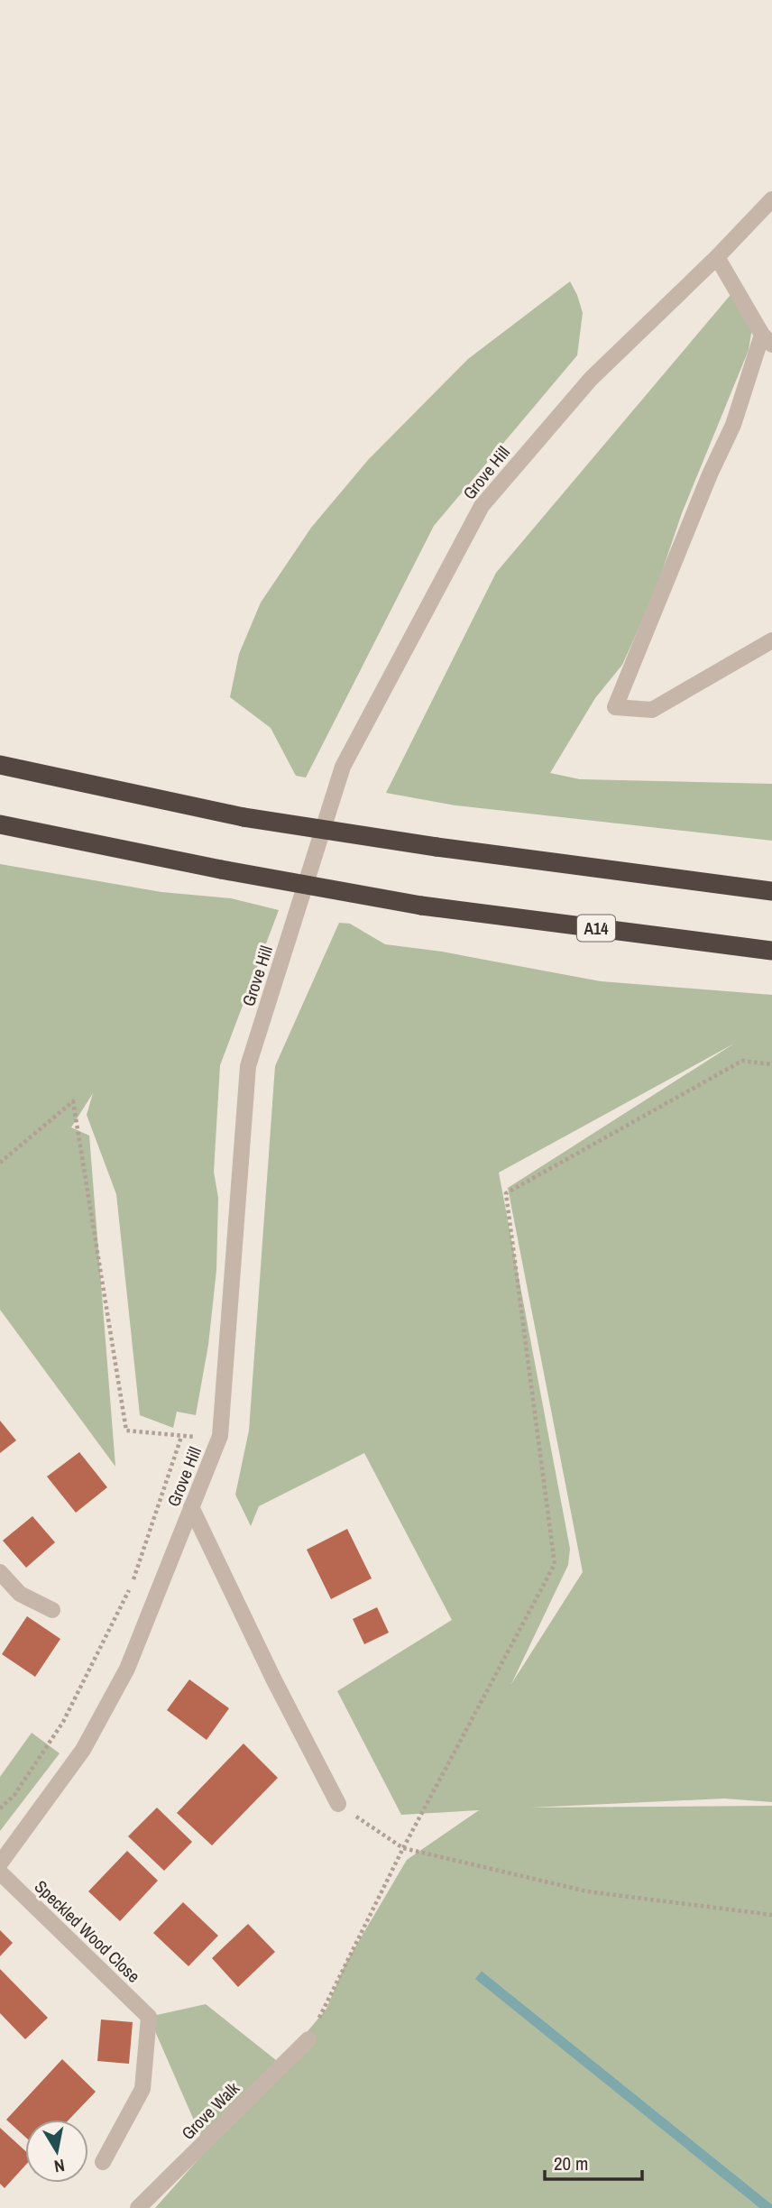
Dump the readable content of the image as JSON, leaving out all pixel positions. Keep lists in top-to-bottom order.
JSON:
{
  "streets": {
    "highway": ["A14"],
    "street": ["Grove Hill", "Speckled Wood Close", "Grove Walk"]
  },
  "scale_bar": "20 m",
  "north": "bottom"
}
